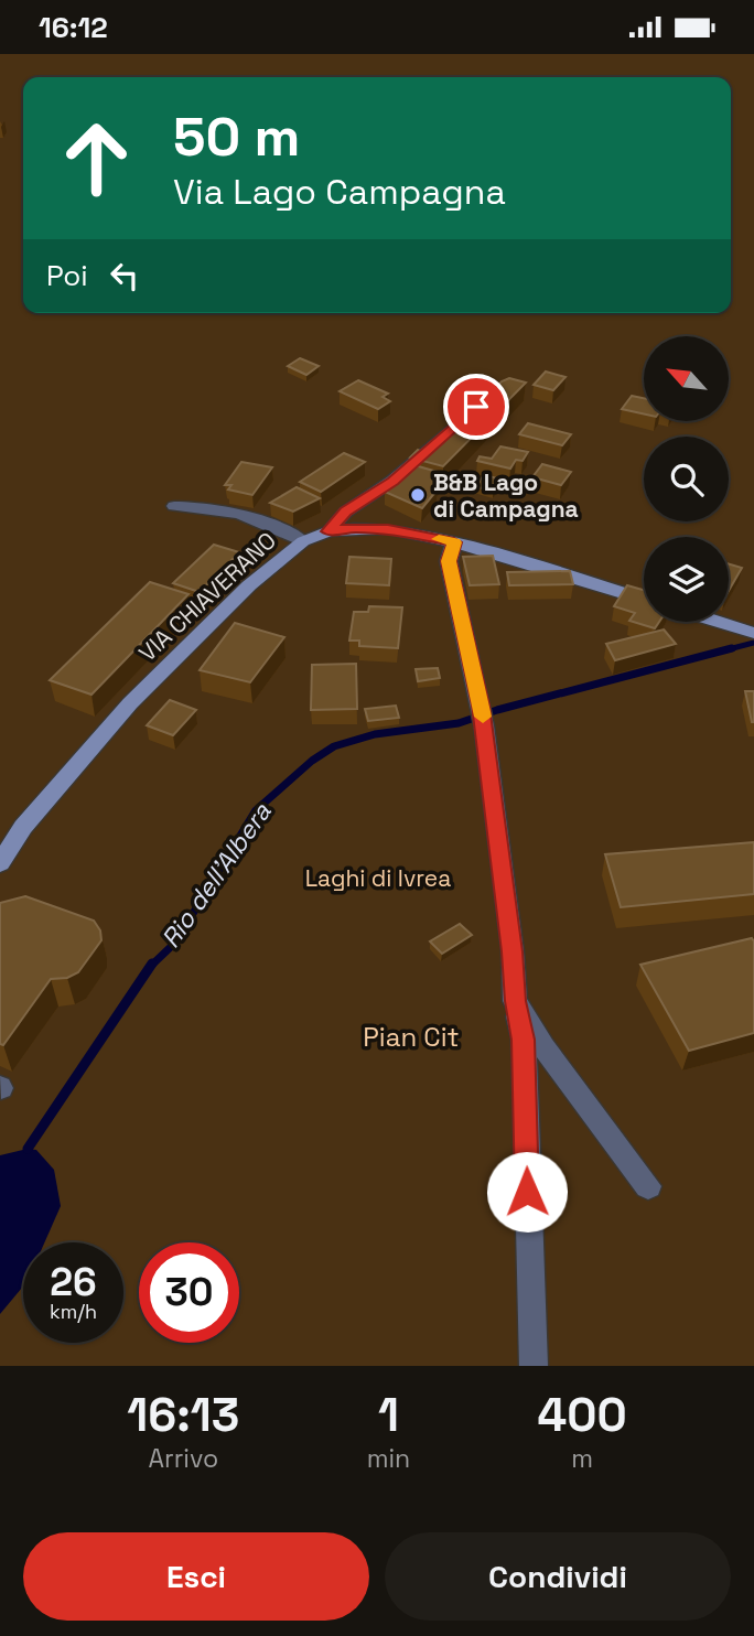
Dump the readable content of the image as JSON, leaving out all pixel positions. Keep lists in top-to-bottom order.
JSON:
{
  "streets": {
    "street": ["VIA CHIAVERANO"]
  },
  "water": ["Rio dell'Albera"],
  "parks": ["Laghi di Ivrea", "Pian Cit"],
  "places": ["B&B Lago di Campagna"],
  "north": "top left",
  "page": {
    "status": "16:12",
    "turn": ["50 m", "Via Lago Campagna"],
    "then": "Poi",
    "speed": "26 km/h",
    "limit": "30",
    "eta": [
      "16:13",
      "Arrivo",
      "1",
      "min",
      "400",
      "m"
    ],
    "buttons": ["Esci", "Condividi"]
  }
}
